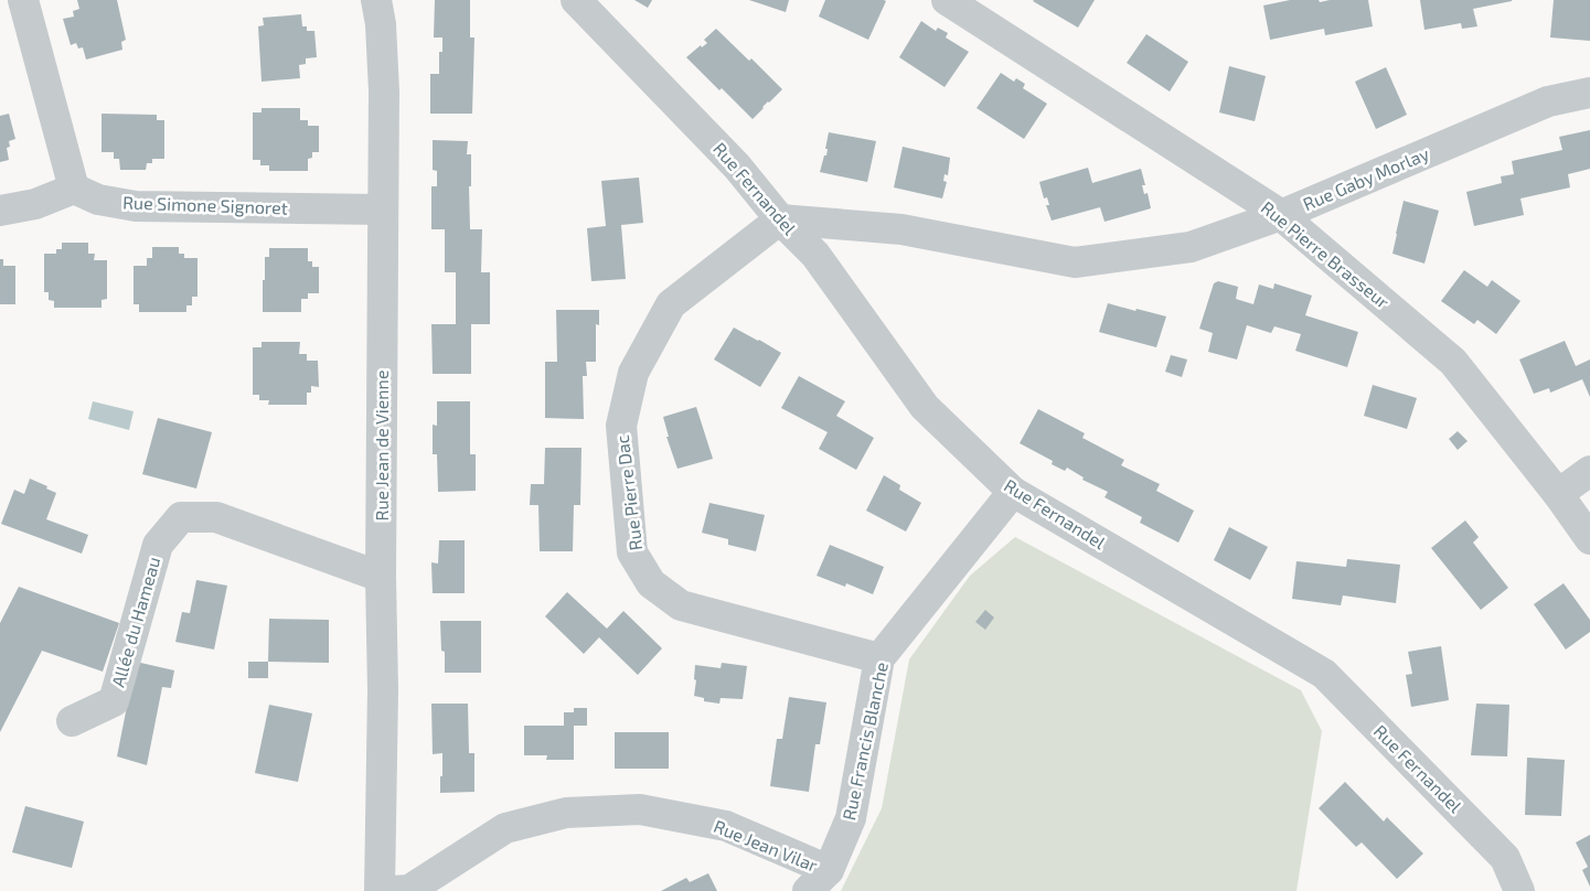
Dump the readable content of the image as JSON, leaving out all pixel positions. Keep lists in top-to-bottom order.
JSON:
{
  "streets": {
    "street": [
      "Rue Gaby Morlay",
      "Rue Fernandel",
      "Rue Simone Signoret",
      "Rue Pierre Brasseur",
      "Rue Jean de Vienne",
      "Rue Pierre Dac",
      "Allée du Hameau",
      "Rue Francis Blanche",
      "Rue Jean Vilar"
    ]
  },
  "crossings": [
    ["Rue Gaby Morlay", "Rue Fernandel"],
    ["Rue Gaby Morlay", "Rue Pierre Brasseur"],
    ["Rue Gaby Morlay", "Rue Pierre Dac"],
    ["Rue Fernandel", "Rue Pierre Dac"],
    ["Rue Fernandel", "Rue Francis Blanche"],
    ["Rue Simone Signoret", "Rue Jean de Vienne"],
    ["Rue Jean de Vienne", "Allée du Hameau"],
    ["Rue Pierre Dac", "Rue Francis Blanche"],
    ["Rue Francis Blanche", "Rue Jean Vilar"]
  ]
}
